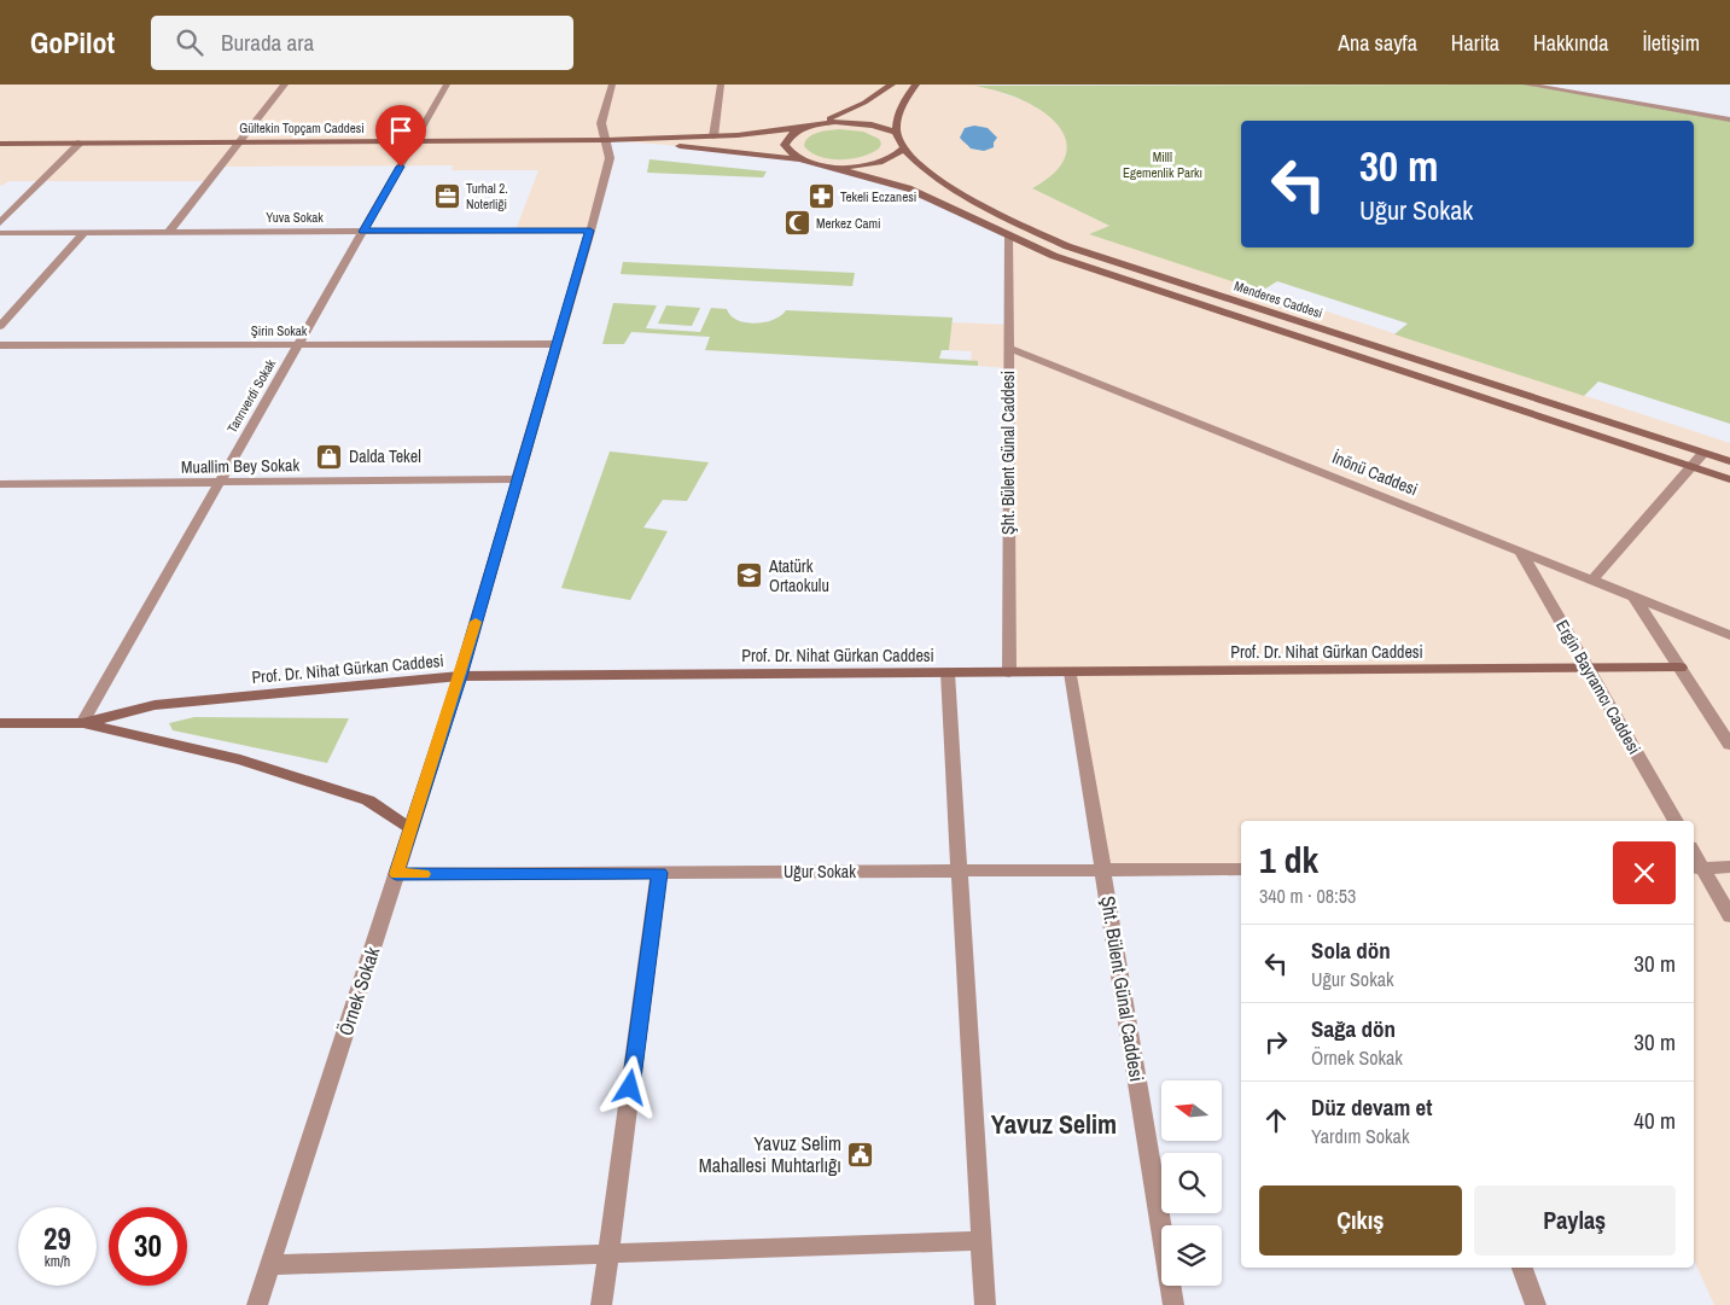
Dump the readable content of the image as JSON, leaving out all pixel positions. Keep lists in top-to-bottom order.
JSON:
{
  "streets": {
    "street": [
      "Gültekin Topçam Caddesi",
      "Yuva Sokak",
      "Menderes Caddesi",
      "Şirin Sokak",
      "Tanrıverdi Sokak",
      "Şht. Bülent Günal Caddesi",
      "Muallim Bey Sokak",
      "İnönü Caddesi",
      "Prof. Dr. Nihat Gürkan Caddesi",
      "Ergin Bayramcı Caddesi",
      "Uğur Sokak",
      "Örnek Sokak"
    ]
  },
  "crossings": [
    ["Gültekin Topçam Caddesi", "Tanrıverdi Sokak"],
    ["Gültekin Topçam Caddesi", "Örnek Sokak"],
    ["Yuva Sokak", "Tanrıverdi Sokak"],
    ["Yuva Sokak", "Örnek Sokak"],
    ["Menderes Caddesi", "Şht. Bülent Günal Caddesi"],
    ["Şirin Sokak", "Tanrıverdi Sokak"],
    ["Şirin Sokak", "Örnek Sokak"],
    ["Tanrıverdi Sokak", "Muallim Bey Sokak"],
    ["Tanrıverdi Sokak", "Prof. Dr. Nihat Gürkan Caddesi"],
    ["Şht. Bülent Günal Caddesi", "İnönü Caddesi"],
    ["Şht. Bülent Günal Caddesi", "Prof. Dr. Nihat Gürkan Caddesi"],
    ["Şht. Bülent Günal Caddesi", "Uğur Sokak"],
    ["Muallim Bey Sokak", "Örnek Sokak"],
    ["İnönü Caddesi", "Ergin Bayramcı Caddesi"],
    ["Prof. Dr. Nihat Gürkan Caddesi", "Ergin Bayramcı Caddesi"],
    ["Prof. Dr. Nihat Gürkan Caddesi", "Örnek Sokak"],
    ["Uğur Sokak", "Örnek Sokak"]
  ],
  "districts": ["Yavuz Selim"],
  "parks": ["Millî Egemenlik Parkı"],
  "places": {
    "office": ["Turhal 2. Noterliği"],
    "pharmacy": ["Tekeli Eczanesi"],
    "mosque": ["Merkez Cami"],
    "shop": ["Dalda Tekel"],
    "school or university": ["Atatürk Ortaokulu"],
    "public building": ["Yavuz Selim Mahallesi Muhtarlığı"]
  },
  "north": "left",
  "page": {
    "header": "GoPilot",
    "search": "Burada ara",
    "nav": [
      "Ana sayfa",
      "Harita",
      "Hakkında",
      "İletişim"
    ],
    "turn": ["30 m", "Uğur Sokak"],
    "heading": ["1 dk", "340 m · 08:53"],
    "list": [
      {
        "name": "Sola dön",
        "note": "Uğur Sokak",
        "value": "30 m"
      },
      {
        "name": "Sağa dön",
        "note": "Örnek Sokak",
        "value": "30 m"
      },
      {
        "name": "Düz devam et",
        "note": "Yardım Sokak",
        "value": "40 m"
      }
    ],
    "buttons": ["Çıkış", "Paylaş"],
    "speed": "29 km/h",
    "limit": "30"
  }
}
